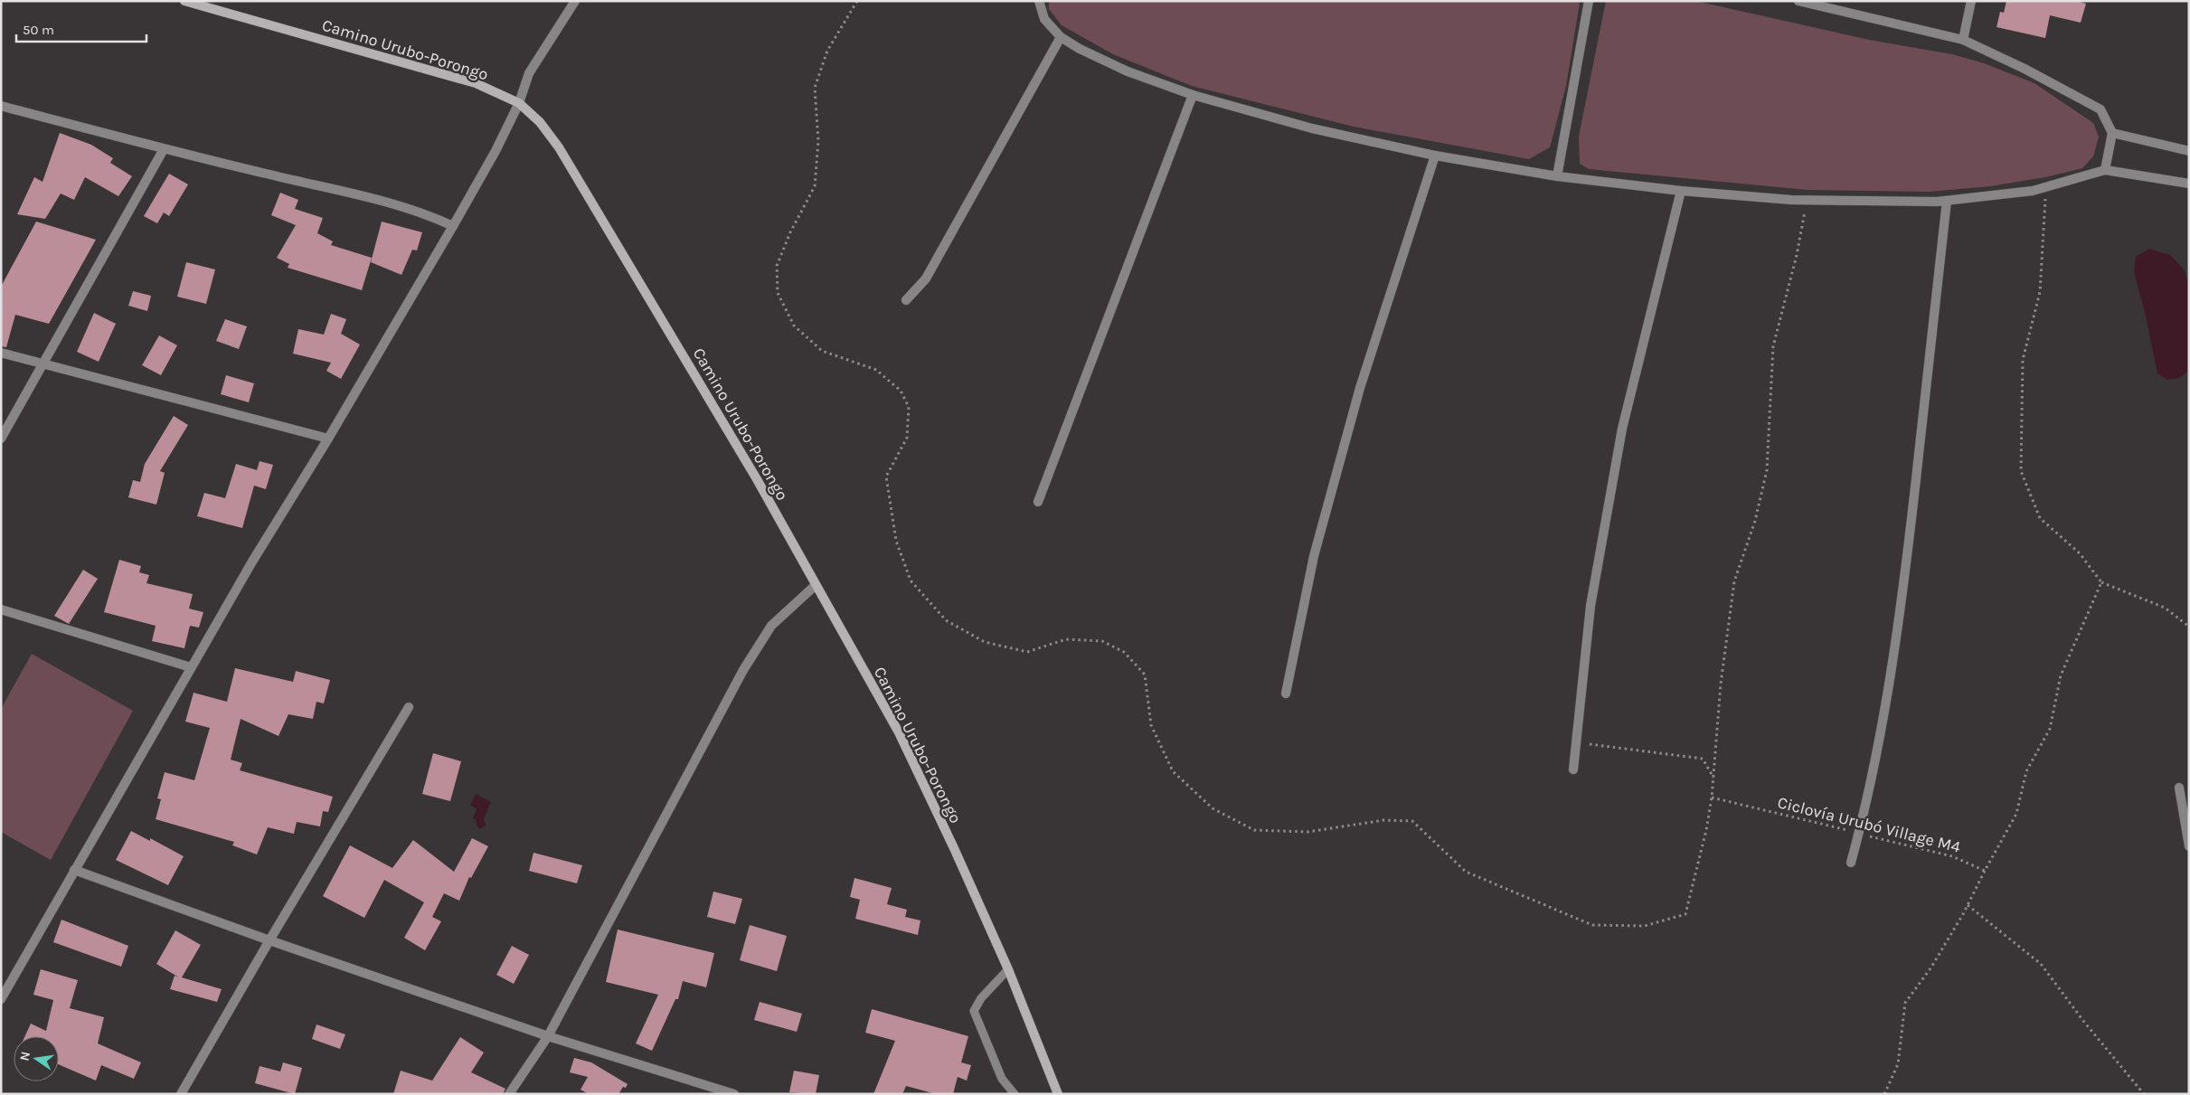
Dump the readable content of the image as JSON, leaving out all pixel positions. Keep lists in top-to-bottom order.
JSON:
{
  "streets": {
    "main road": ["Camino Urubo-Porongo"],
    "path": ["Ciclovía Urubó Village M4"]
  },
  "scale_bar": "50 m",
  "north": "left"
}
